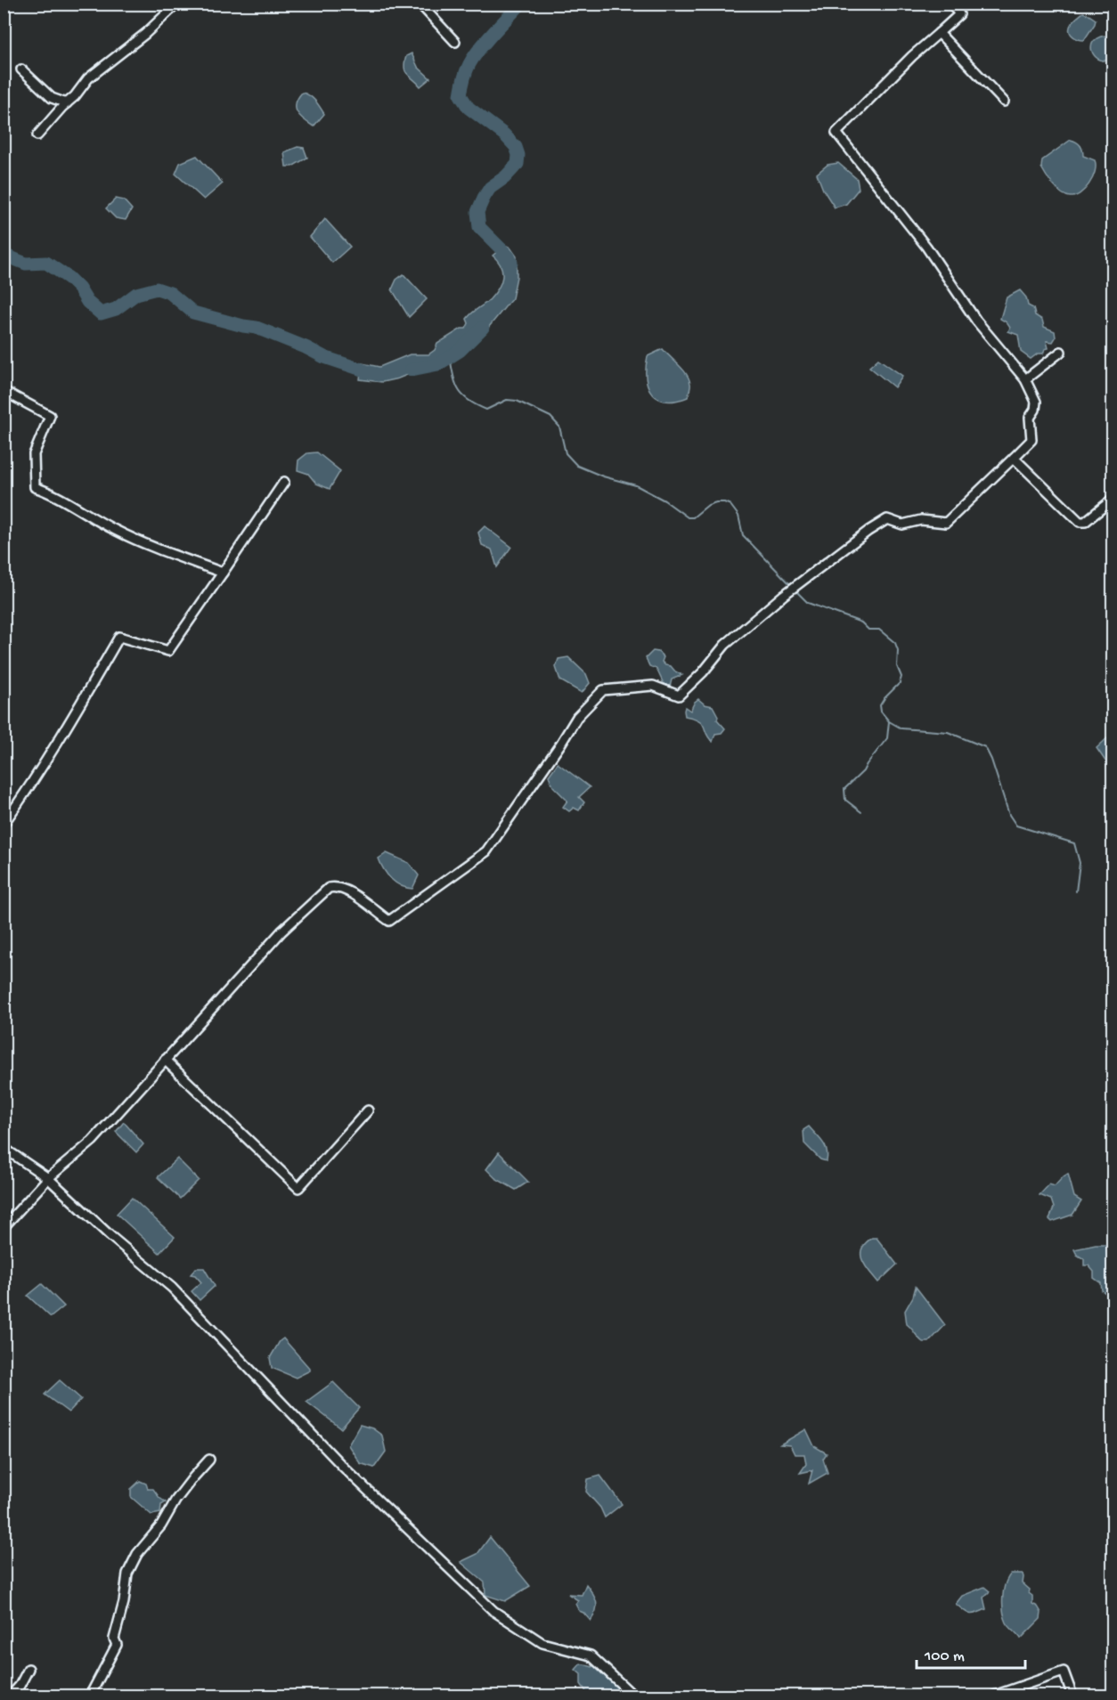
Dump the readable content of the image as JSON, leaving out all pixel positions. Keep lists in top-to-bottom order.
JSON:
{
  "scale_bar": "100 m"
}
